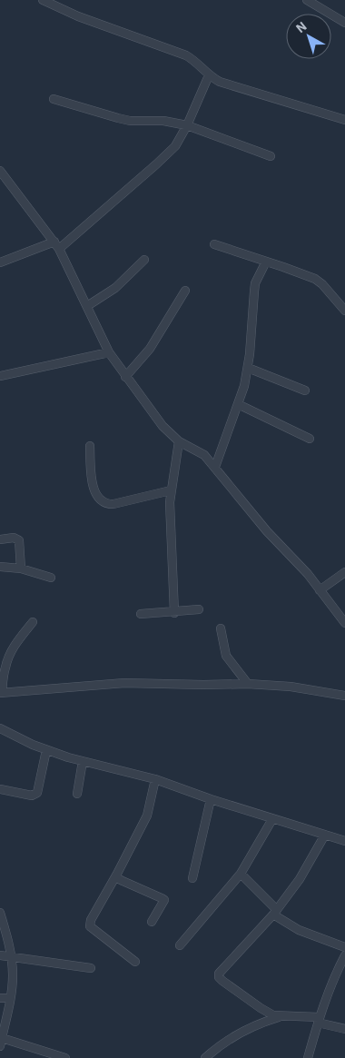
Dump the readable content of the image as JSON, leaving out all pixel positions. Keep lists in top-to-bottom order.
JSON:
{
  "north": "top left"
}
